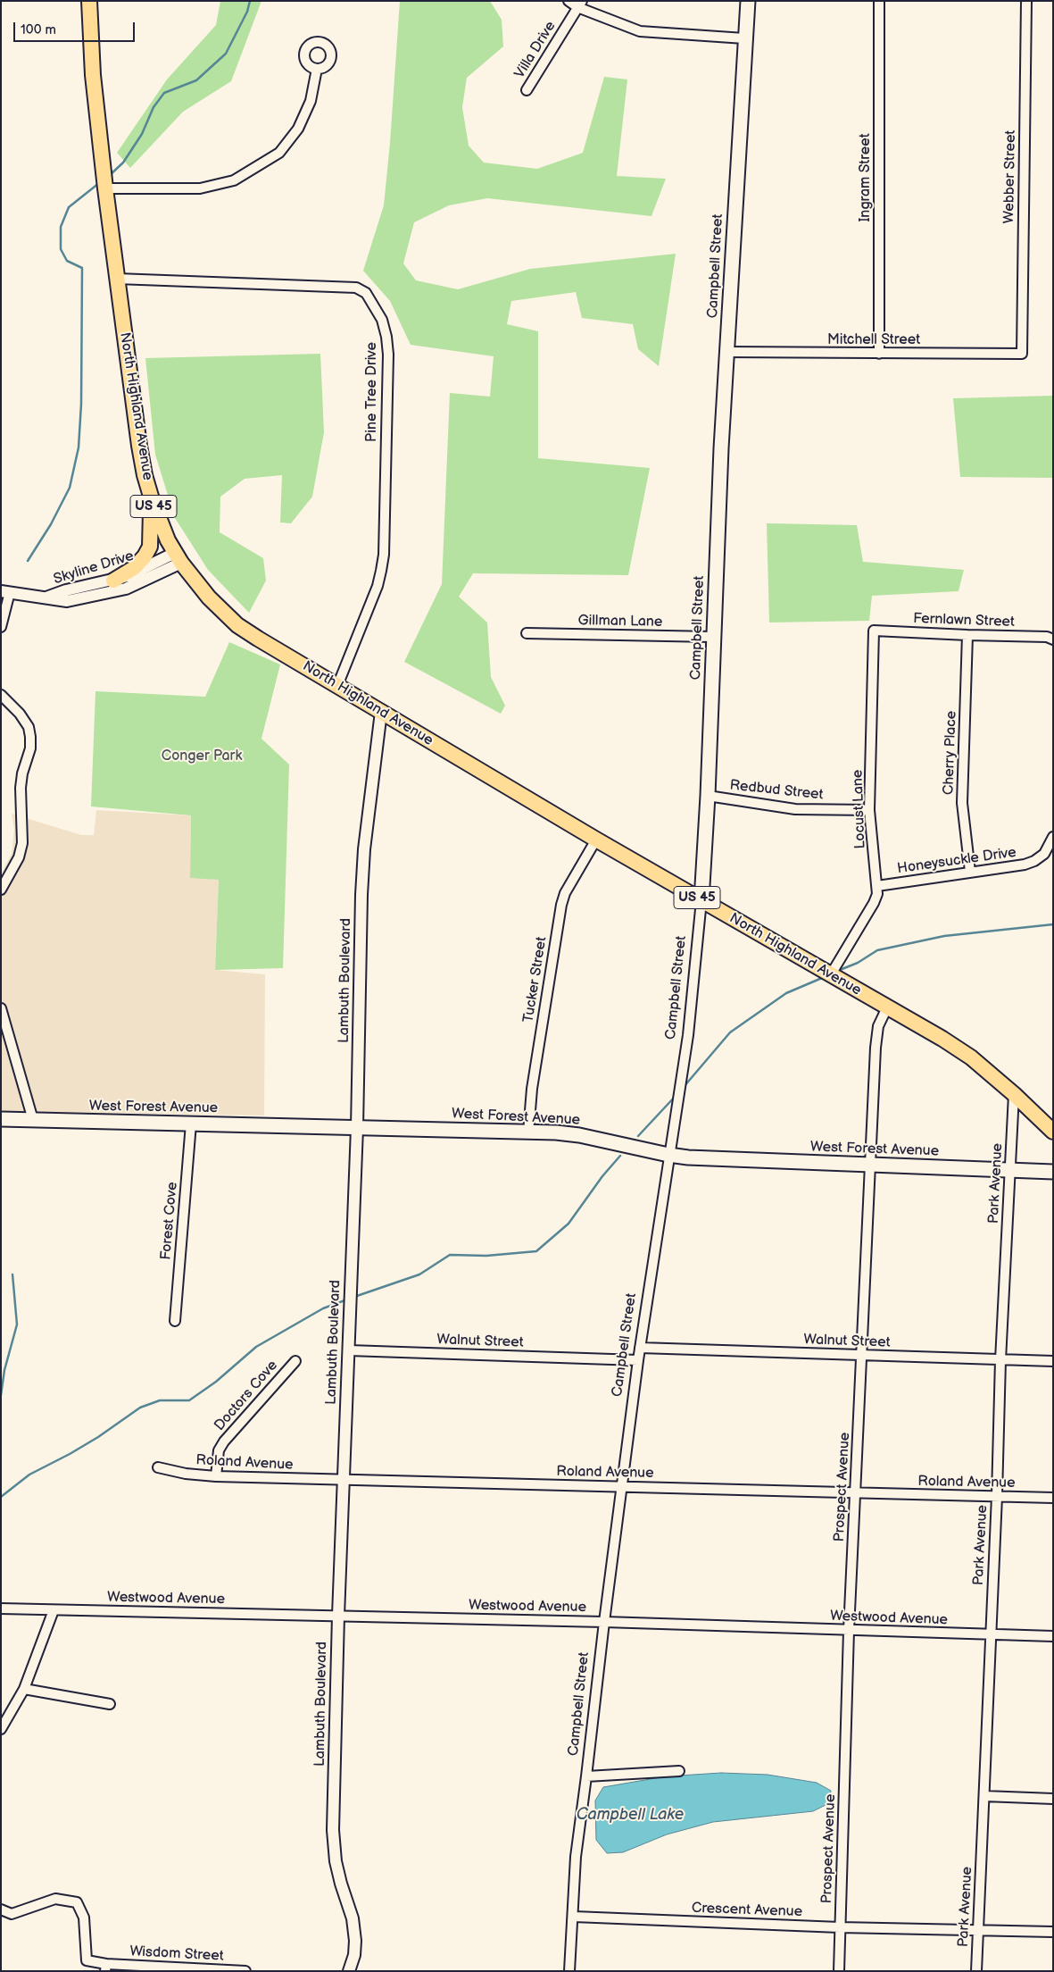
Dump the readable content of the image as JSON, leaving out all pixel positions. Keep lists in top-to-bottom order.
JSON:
{
  "streets": {
    "main road": [
      "Campbell Street",
      "North Highland Avenue",
      "US 45",
      "West Forest Avenue"
    ],
    "street": [
      "Villa Drive",
      "Webber Street",
      "Ingram Street",
      "Mitchell Street",
      "Pine Tree Drive",
      "Skyline Drive",
      "Fernlawn Street",
      "Gillman Lane",
      "Cherry Place",
      "Redbud Street",
      "Locust Lane",
      "Honeysuckle Drive",
      "Tucker Street",
      "Lambuth Boulevard",
      "Park Avenue",
      "Forest Cove",
      "Walnut Street",
      "Doctors Cove",
      "Roland Avenue",
      "Prospect Avenue",
      "Westwood Avenue",
      "Crescent Avenue",
      "Wisdom Street"
    ]
  },
  "crossings": [
    ["Webber Street", "Mitchell Street"],
    ["Ingram Street", "Mitchell Street"],
    ["Campbell Street", "Mitchell Street"],
    ["Campbell Street", "North Highland Avenue"],
    ["Campbell Street", "Gillman Lane"],
    ["Campbell Street", "Redbud Street"],
    ["Campbell Street", "West Forest Avenue"],
    ["Campbell Street", "Walnut Street"],
    ["Campbell Street", "Roland Avenue"],
    ["Campbell Street", "Westwood Avenue"],
    ["Campbell Street", "Crescent Avenue"],
    ["Pine Tree Drive", "North Highland Avenue"],
    ["North Highland Avenue", "Skyline Drive"],
    ["North Highland Avenue", "Locust Lane"],
    ["North Highland Avenue", "Tucker Street"],
    ["North Highland Avenue", "Lambuth Boulevard"],
    ["North Highland Avenue", "Park Avenue"],
    ["North Highland Avenue", "Prospect Avenue"],
    ["Fernlawn Street", "Cherry Place"],
    ["Fernlawn Street", "Locust Lane"],
    ["Cherry Place", "Honeysuckle Drive"],
    ["Redbud Street", "Locust Lane"],
    ["Locust Lane", "Honeysuckle Drive"],
    ["Tucker Street", "West Forest Avenue"],
    ["Lambuth Boulevard", "West Forest Avenue"],
    ["Lambuth Boulevard", "Walnut Street"],
    ["Lambuth Boulevard", "Roland Avenue"],
    ["Lambuth Boulevard", "Westwood Avenue"],
    ["West Forest Avenue", "Park Avenue"],
    ["West Forest Avenue", "Forest Cove"],
    ["West Forest Avenue", "Prospect Avenue"],
    ["Park Avenue", "Walnut Street"],
    ["Park Avenue", "Roland Avenue"],
    ["Park Avenue", "Westwood Avenue"],
    ["Park Avenue", "Crescent Avenue"],
    ["Walnut Street", "Prospect Avenue"],
    ["Doctors Cove", "Roland Avenue"],
    ["Roland Avenue", "Prospect Avenue"],
    ["Prospect Avenue", "Westwood Avenue"],
    ["Prospect Avenue", "Crescent Avenue"]
  ],
  "water": ["Campbell Lake"],
  "parks": ["Conger Park"],
  "scale_bar": "100 m"
}
